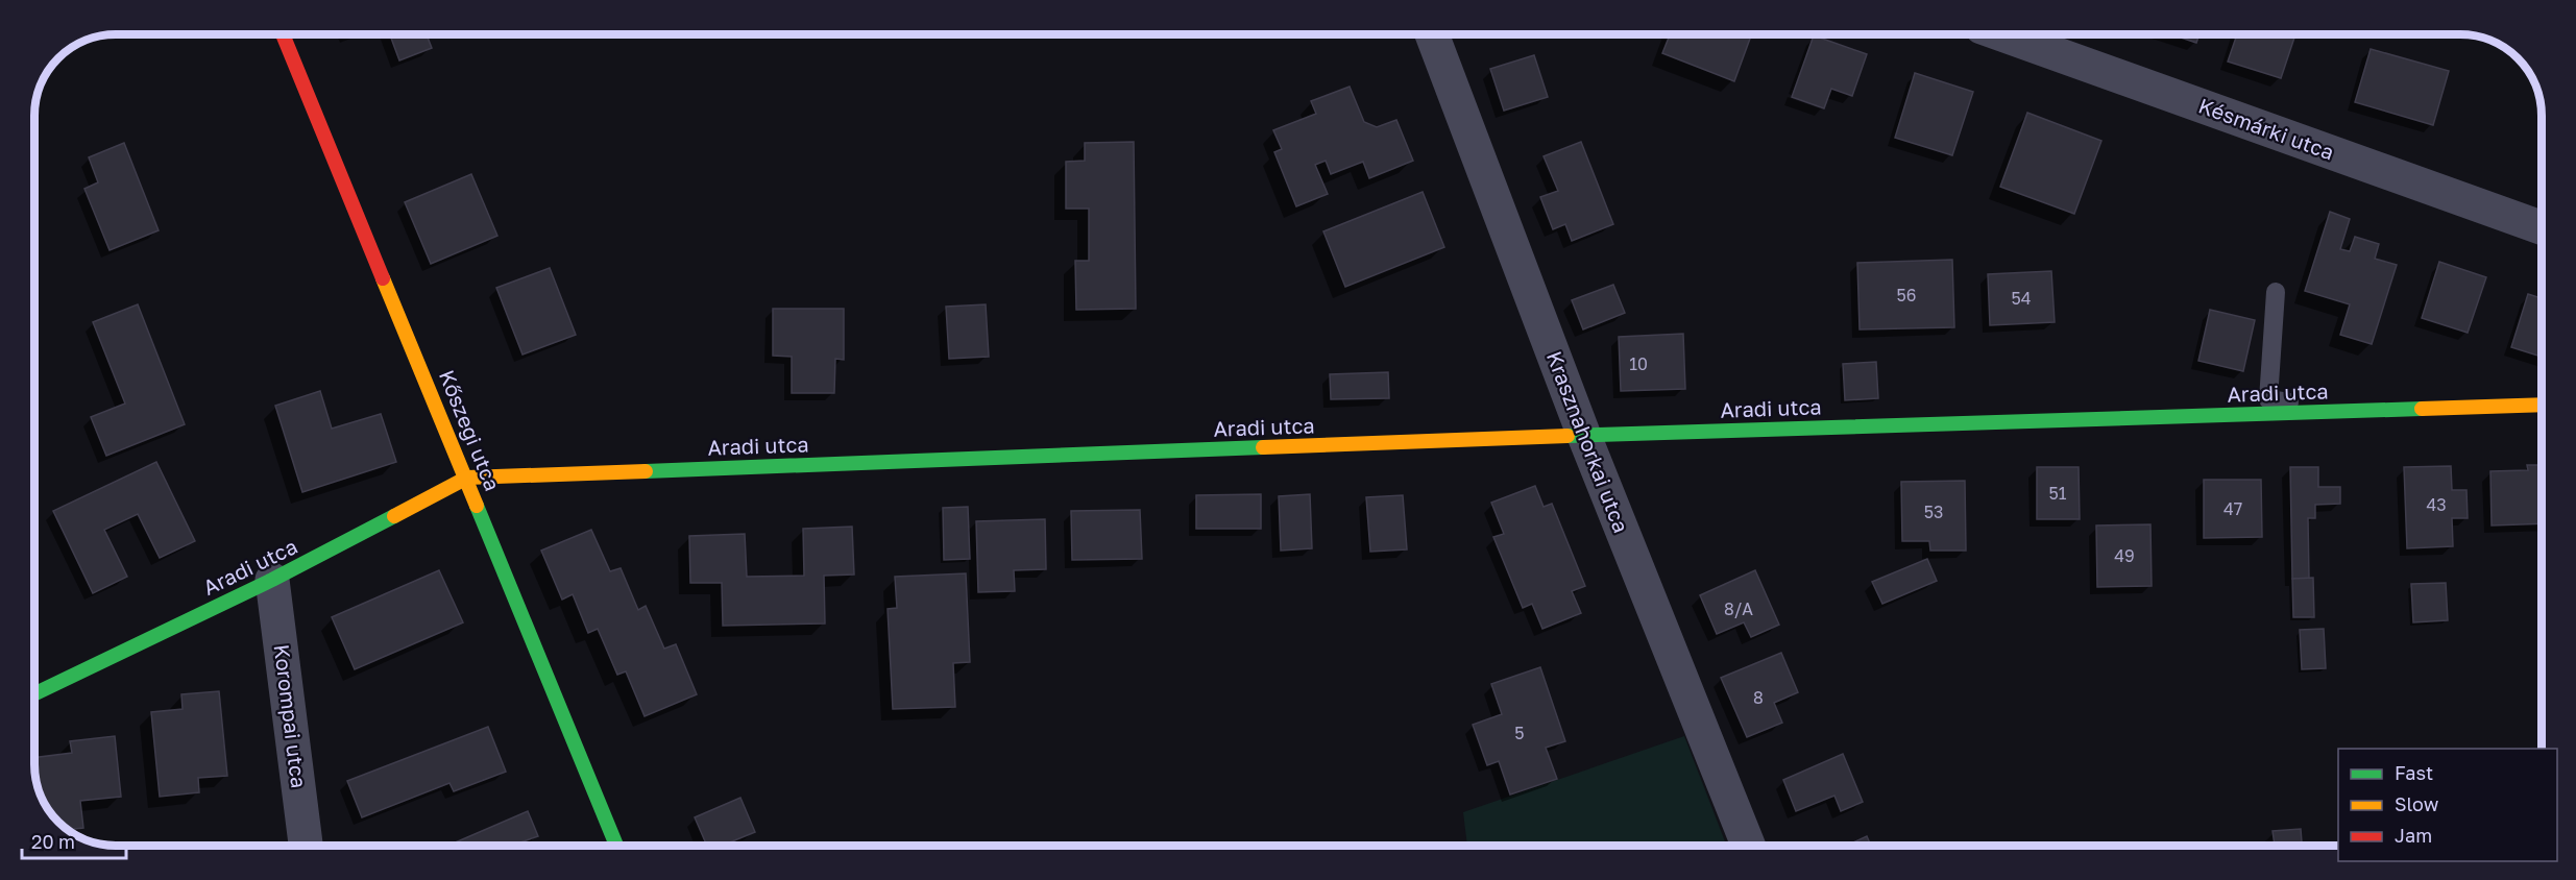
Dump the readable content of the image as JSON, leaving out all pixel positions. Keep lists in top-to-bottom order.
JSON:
{
  "streets": {
    "street": [
      "Késmárki utca",
      "Aradi utca",
      "Kőszegi utca",
      "Krasznahorkai utca",
      "Korompai utca"
    ]
  },
  "crossings": [
    ["Aradi utca", "Kőszegi utca"],
    ["Aradi utca", "Krasznahorkai utca"],
    ["Aradi utca", "Korompai utca"]
  ],
  "house_numbers": [
    "56",
    "54",
    "10",
    "51",
    "43",
    "47",
    "53",
    "49",
    "8/A",
    "8",
    "5"
  ],
  "legend": ["Fast", "Slow", "Jam"],
  "scale_bar": "20 m"
}
